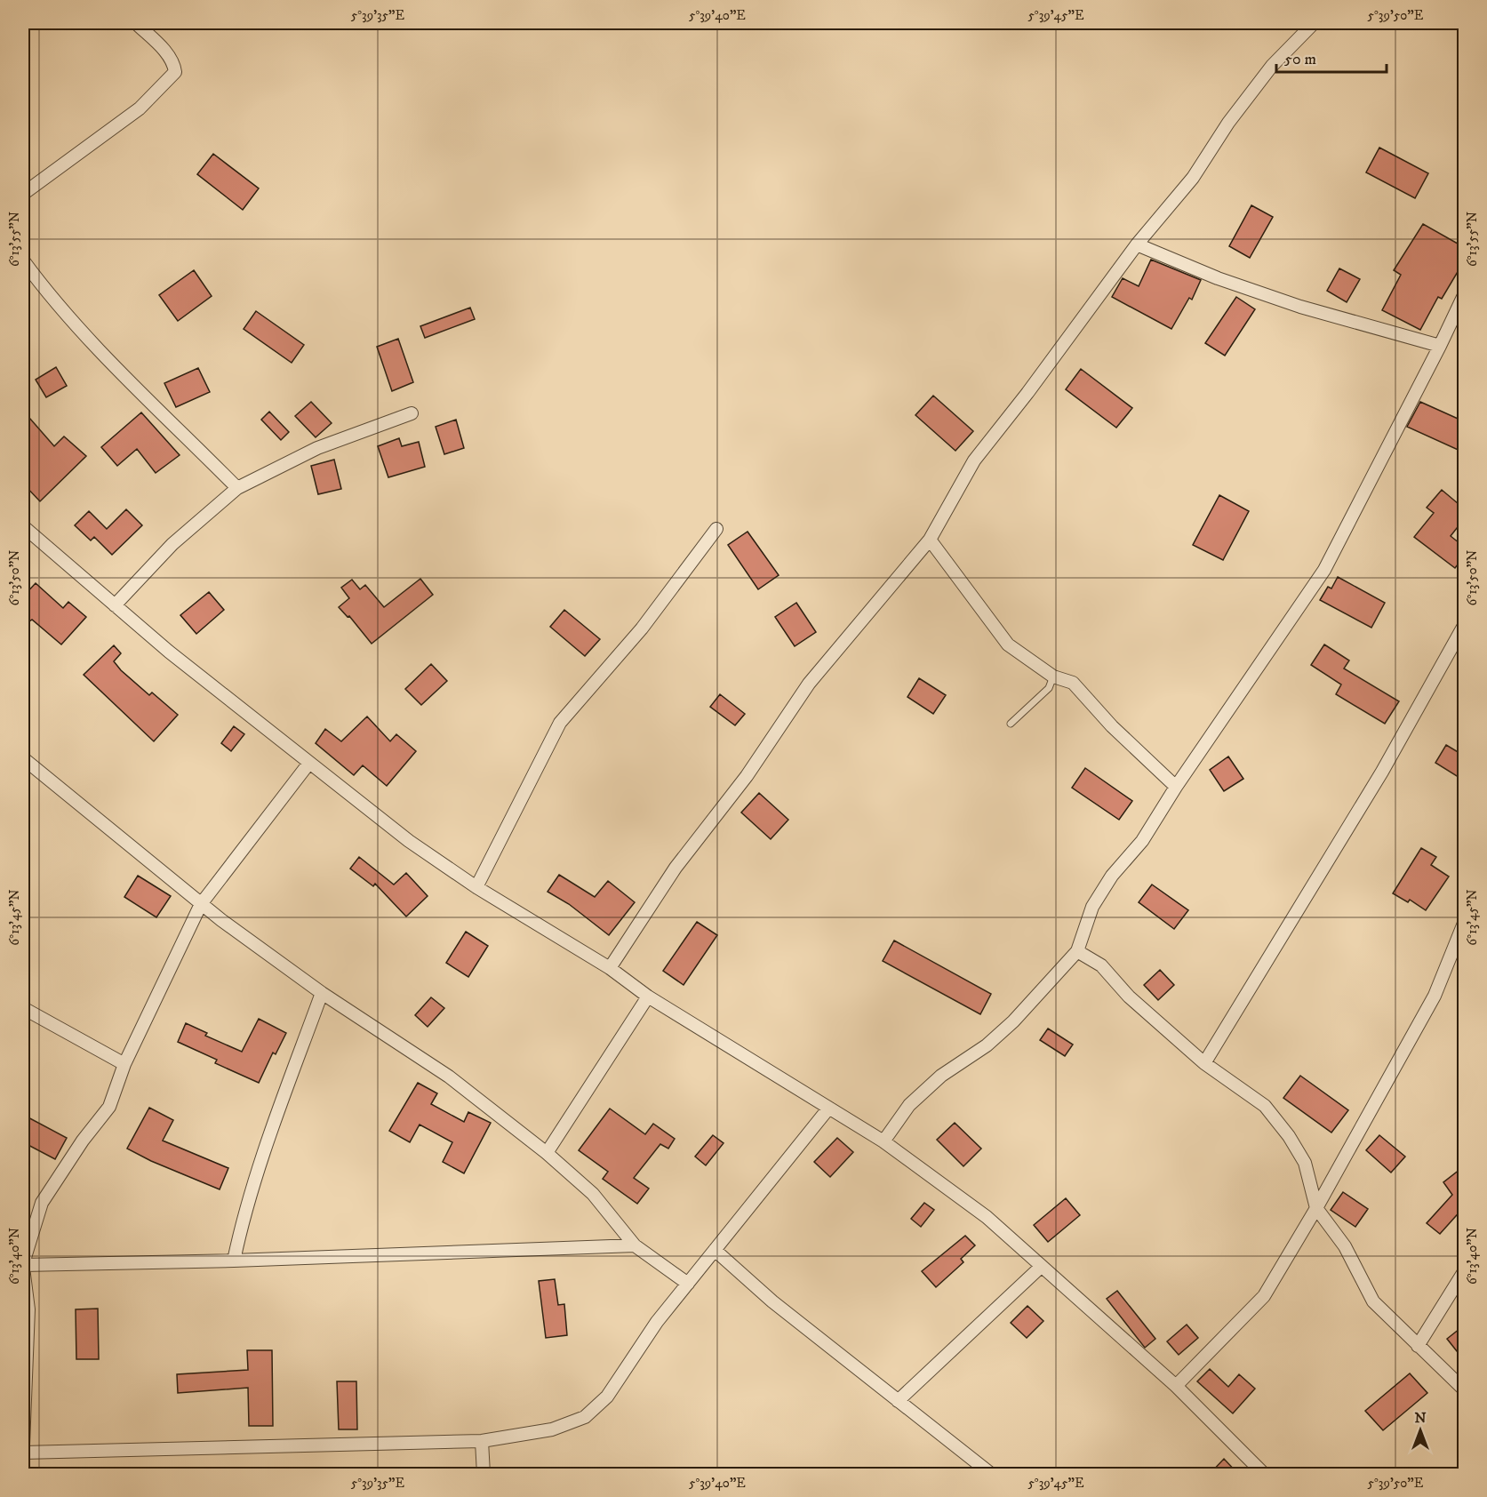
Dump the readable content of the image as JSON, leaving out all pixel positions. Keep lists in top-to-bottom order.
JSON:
{
  "scale_bar": "50 m",
  "north": "top",
  "coordinates": [
    "5°39'35\"E",
    "5°39'40\"E",
    "5°39'45\"E",
    "5°39'50\"E",
    "6°13'55\"N",
    "6°13'50\"N",
    "6°13'45\"N",
    "6°13'40\"N"
  ]
}
